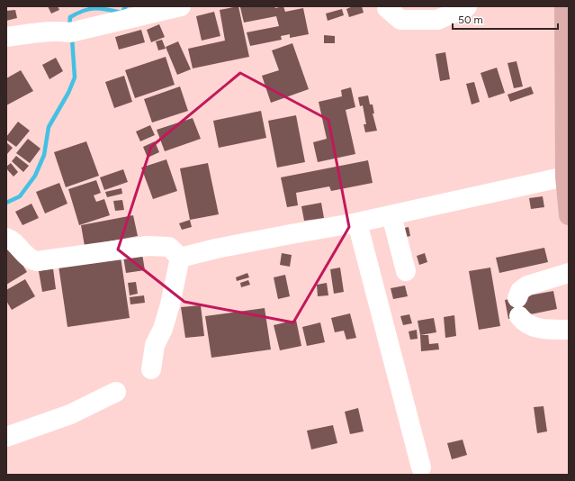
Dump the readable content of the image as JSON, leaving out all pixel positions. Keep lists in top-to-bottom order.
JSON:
{
  "scale_bar": "50 m"
}
